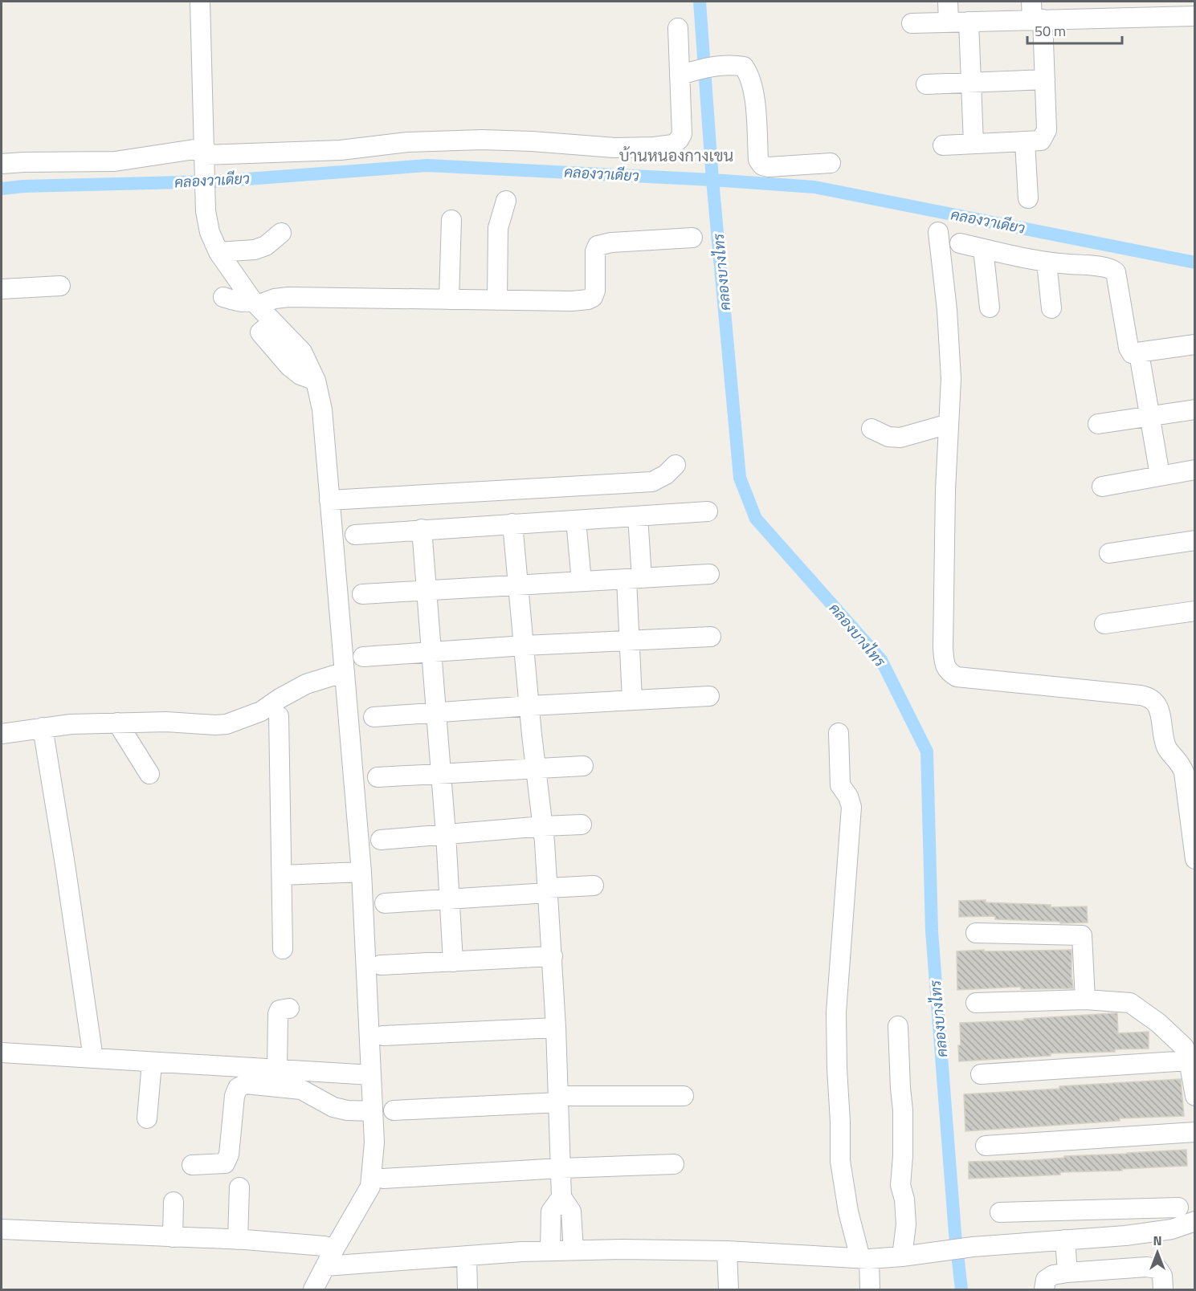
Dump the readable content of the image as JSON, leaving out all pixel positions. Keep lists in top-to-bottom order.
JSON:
{
  "districts": ["บ้านหนองกางเขน"],
  "water": ["คลองวาเดียว", "คลองบางไทร"],
  "scale_bar": "50 m",
  "north": "top"
}
